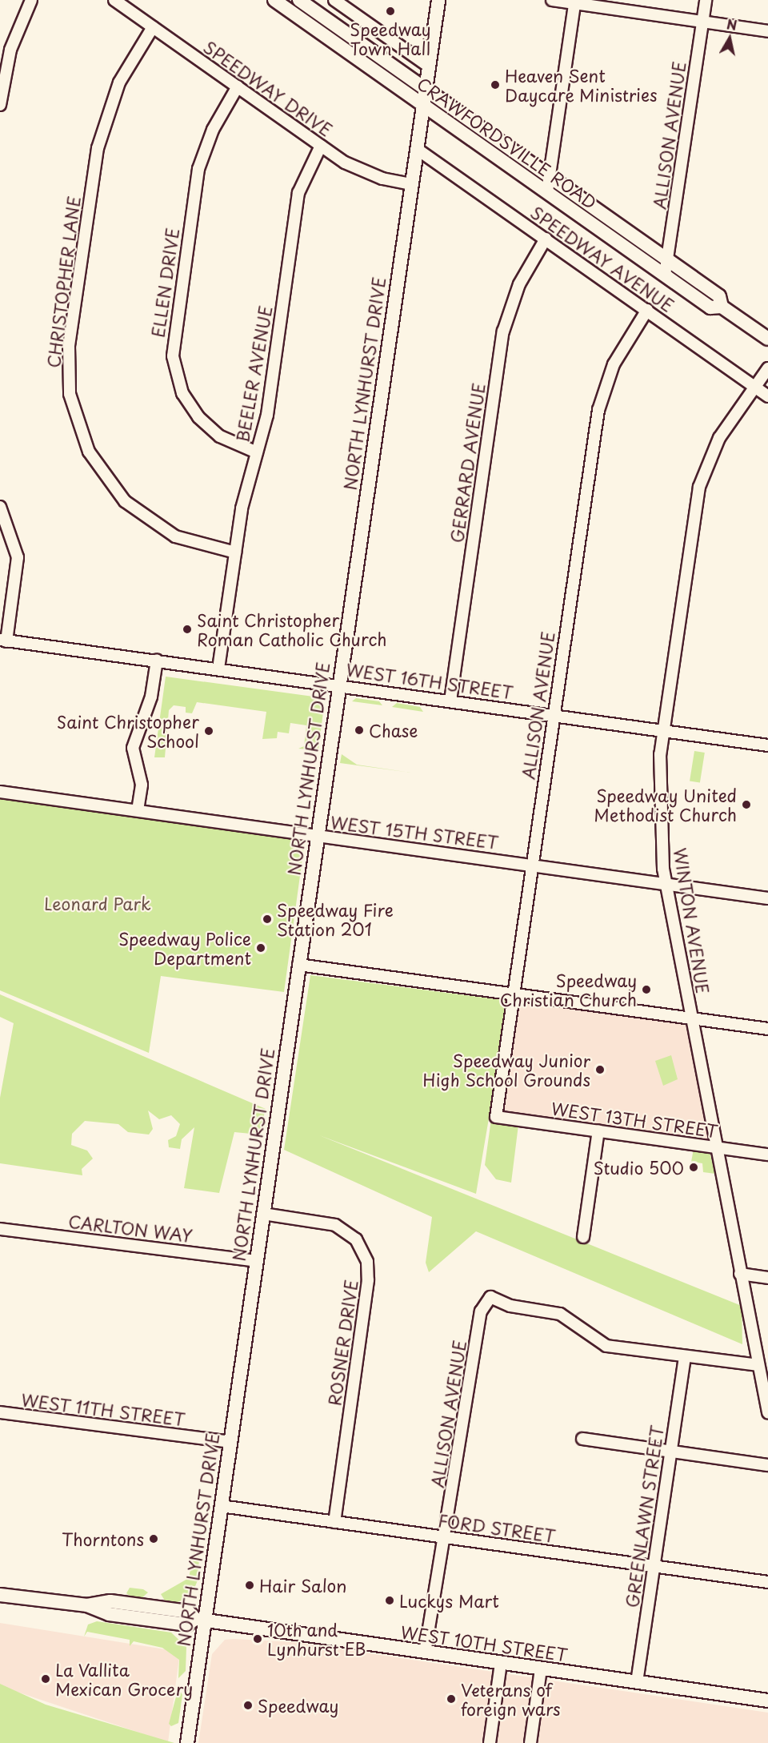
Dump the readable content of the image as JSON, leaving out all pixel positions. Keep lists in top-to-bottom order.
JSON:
{
  "streets": {
    "main road": ["CRAWFORDSVILLE ROAD", "NORTH LYNHURST DRIVE", "WEST 10TH STREET"],
    "street": [
      "SPEEDWAY DRIVE",
      "ALLISON AVENUE",
      "SPEEDWAY AVENUE",
      "CHRISTOPHER LANE",
      "ELLEN DRIVE",
      "BEELER AVENUE",
      "GERRARD AVENUE",
      "WEST 16TH STREET",
      "WEST 15TH STREET",
      "WINTON AVENUE",
      "WEST 13TH STREET",
      "CARLTON WAY",
      "ROSNER DRIVE",
      "WEST 11TH STREET",
      "GREENLAWN STREET",
      "FORD STREET"
    ]
  },
  "crossings": [
    ["SPEEDWAY DRIVE", "CHRISTOPHER LANE"],
    ["SPEEDWAY DRIVE", "ELLEN DRIVE"],
    ["SPEEDWAY DRIVE", "BEELER AVENUE"],
    ["SPEEDWAY DRIVE", "NORTH LYNHURST DRIVE"],
    ["ALLISON AVENUE", "CRAWFORDSVILLE ROAD"],
    ["ALLISON AVENUE", "SPEEDWAY AVENUE"],
    ["ALLISON AVENUE", "WEST 16TH STREET"],
    ["ALLISON AVENUE", "WEST 15TH STREET"],
    ["ALLISON AVENUE", "WEST 13TH STREET"],
    ["ALLISON AVENUE", "GREENLAWN STREET"],
    ["ALLISON AVENUE", "FORD STREET"],
    ["ALLISON AVENUE", "WEST 10TH STREET"],
    ["CRAWFORDSVILLE ROAD", "NORTH LYNHURST DRIVE"],
    ["SPEEDWAY AVENUE", "NORTH LYNHURST DRIVE"],
    ["SPEEDWAY AVENUE", "GERRARD AVENUE"],
    ["SPEEDWAY AVENUE", "WINTON AVENUE"],
    ["CHRISTOPHER LANE", "BEELER AVENUE"],
    ["ELLEN DRIVE", "BEELER AVENUE"],
    ["BEELER AVENUE", "WEST 16TH STREET"],
    ["NORTH LYNHURST DRIVE", "WEST 16TH STREET"],
    ["NORTH LYNHURST DRIVE", "WEST 15TH STREET"],
    ["NORTH LYNHURST DRIVE", "CARLTON WAY"],
    ["NORTH LYNHURST DRIVE", "ROSNER DRIVE"],
    ["NORTH LYNHURST DRIVE", "WEST 11TH STREET"],
    ["NORTH LYNHURST DRIVE", "FORD STREET"],
    ["NORTH LYNHURST DRIVE", "WEST 10TH STREET"],
    ["GERRARD AVENUE", "WEST 16TH STREET"],
    ["WEST 16TH STREET", "WINTON AVENUE"],
    ["WEST 15TH STREET", "WINTON AVENUE"],
    ["WINTON AVENUE", "WEST 13TH STREET"],
    ["ROSNER DRIVE", "FORD STREET"],
    ["GREENLAWN STREET", "FORD STREET"],
    ["GREENLAWN STREET", "WEST 10TH STREET"]
  ],
  "parks": ["Leonard Park"],
  "places": [
    "Speedway Town Hall",
    "Heaven Sent Daycare Ministries",
    "Saint Christopher Roman Catholic Church",
    "Chase",
    "Saint Christopher School",
    "Speedway United Methodist Church",
    "Speedway Fire Station 201",
    "Speedway Police Department",
    "Speedway Christian Church",
    "Speedway Junior High School Grounds",
    "Studio 500",
    "Thorntons",
    "Hair Salon",
    "Luckys Mart",
    "10th and Lynhurst EB",
    "La Vallita Mexican Grocery",
    "Veterans of foreign wars",
    "Speedway"
  ],
  "north": "top"
}
